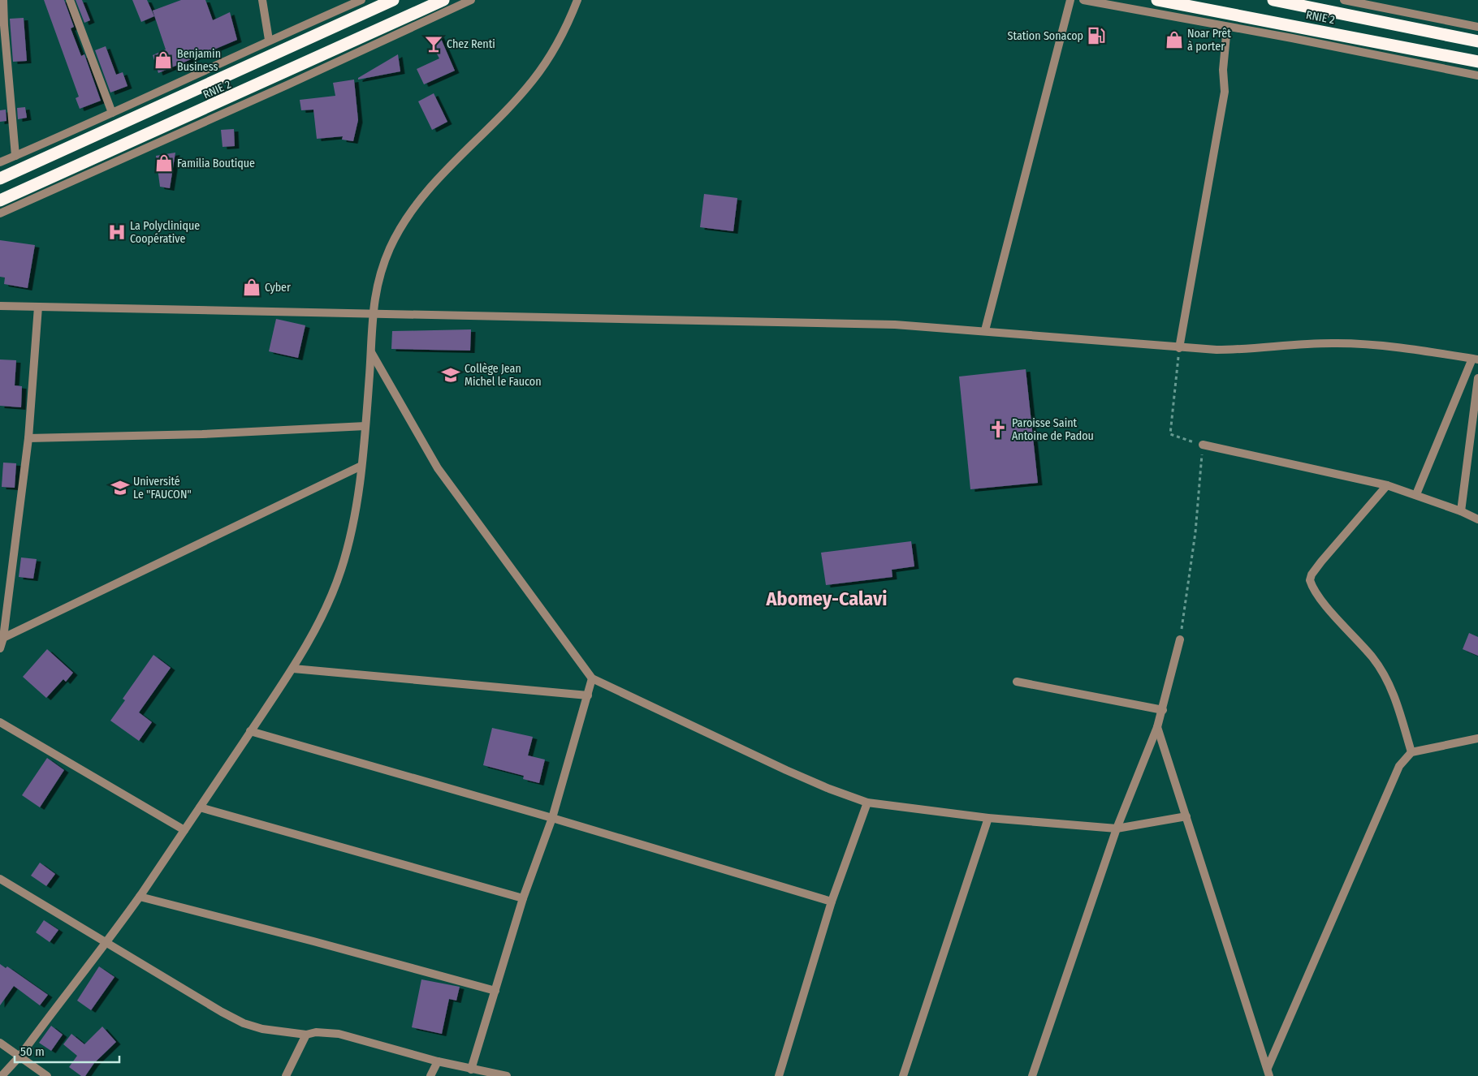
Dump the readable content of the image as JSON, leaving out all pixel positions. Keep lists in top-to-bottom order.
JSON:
{
  "streets": {
    "highway": ["RNIE 2"]
  },
  "districts": ["Abomey-Calavi"],
  "places": {
    "fuel station": ["Station Sonacop"],
    "shop": [
      "Noar Prêt à porter",
      "Benjamin Business",
      "Familia Boutique",
      "Cyber"
    ],
    "bar": ["Chez Renti"],
    "hospital": ["La Polyclinique Coopérative"],
    "school or university": ["Collège Jean Michel le Faucon", "Université Le \"FAUCON\""],
    "church": ["Paroisse Saint Antoine de Padou"]
  },
  "scale_bar": "50 m"
}
